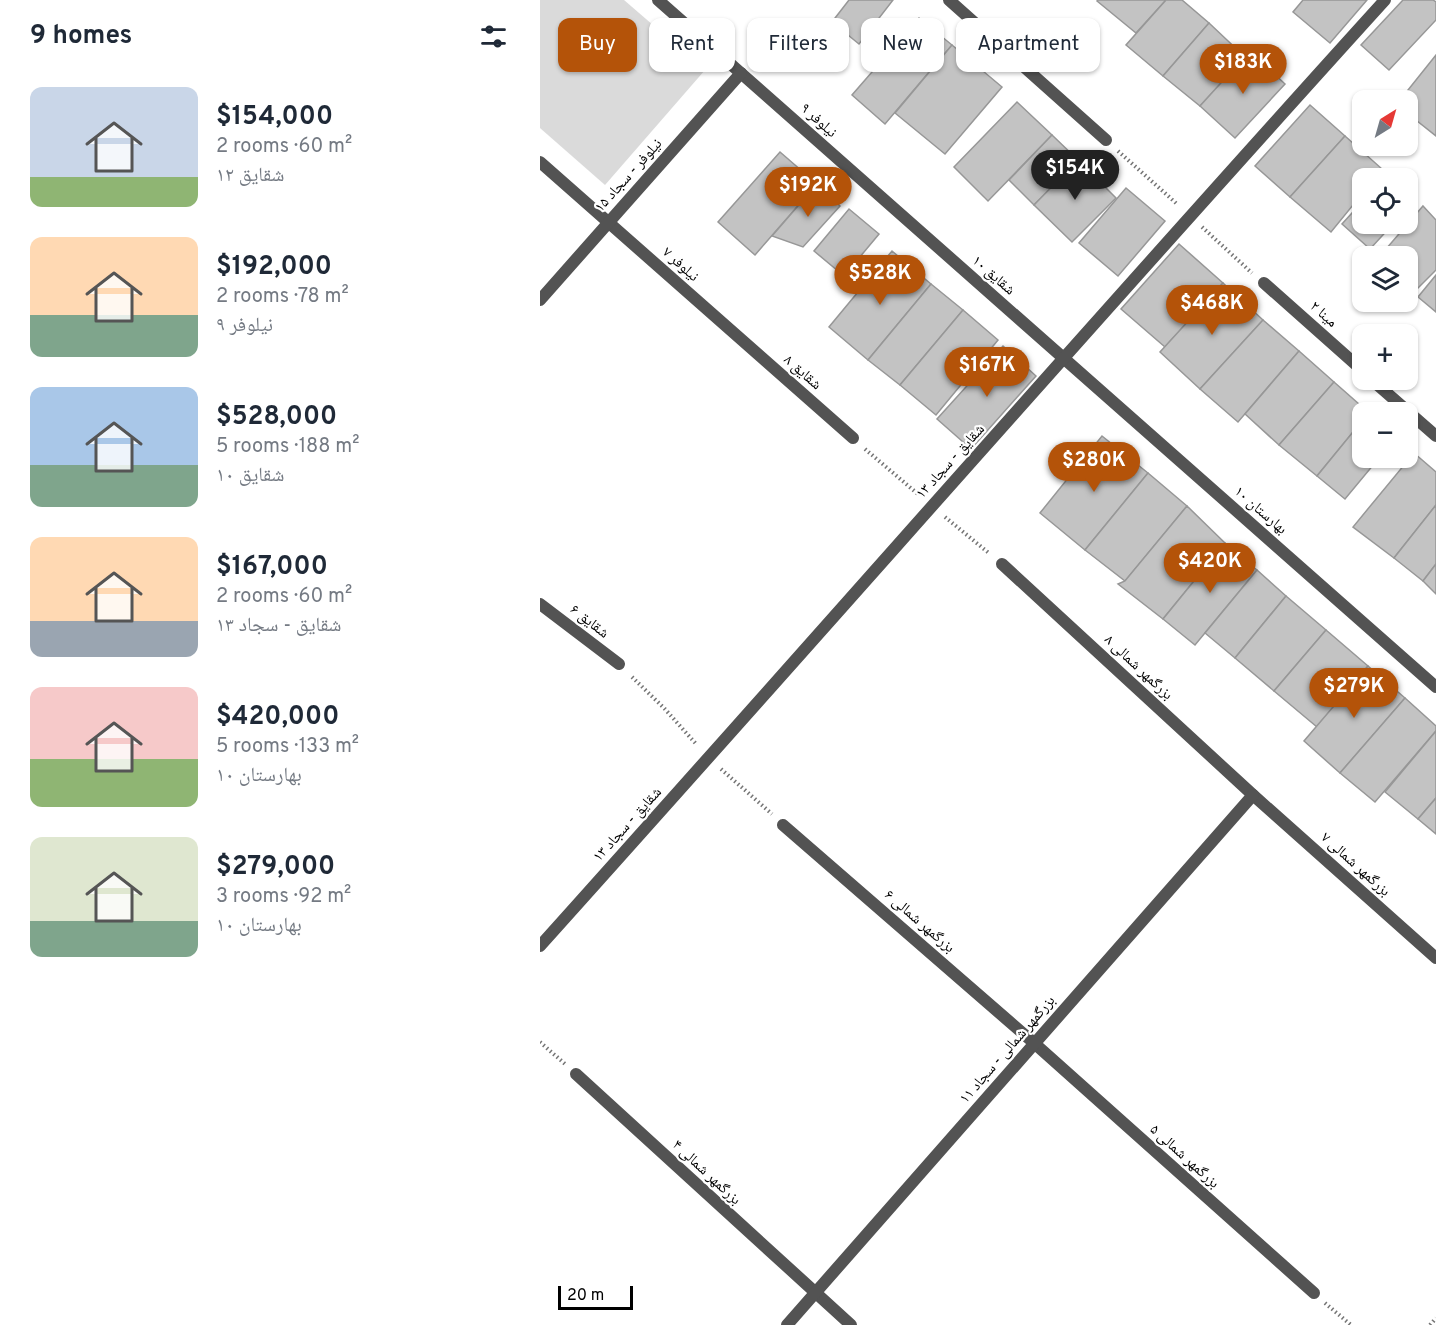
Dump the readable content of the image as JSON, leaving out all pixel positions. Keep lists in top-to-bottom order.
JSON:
{
  "streets": {
    "street": [
      "نیلوفر ۹",
      "نیلوفر - سجاد ۱۵",
      "نیلوفر ۷",
      "شقایق ۱۰",
      "مینا ۲",
      "شقایق ۸",
      "شقایق - سجاد ۱۳",
      "بهارستان ۱۰",
      "شقایق ۶",
      "بزرگمهر شمالی ۸",
      "بزرگمهر شمالی ۷",
      "بزرگمهر شمالی ۶",
      "بزرگمهر شمالی - سجاد ۱۱",
      "بزرگمهر شمالی ۵",
      "بزرگمهر شمالی ۴"
    ]
  },
  "crossings": [
    ["نیلوفر ۹", "نیلوفر - سجاد ۱۵"],
    ["نیلوفر ۹", "شقایق ۱۰"],
    ["نیلوفر - سجاد ۱۵", "نیلوفر ۷"],
    ["نیلوفر ۷", "شقایق ۸"],
    ["شقایق ۱۰", "شقایق - سجاد ۱۳"],
    ["شقایق ۱۰", "بهارستان ۱۰"],
    ["شقایق - سجاد ۱۳", "بهارستان ۱۰"],
    ["بزرگمهر شمالی ۸", "بزرگمهر شمالی ۷"],
    ["بزرگمهر شمالی ۸", "بزرگمهر شمالی - سجاد ۱۱"],
    ["بزرگمهر شمالی ۷", "بزرگمهر شمالی - سجاد ۱۱"],
    ["بزرگمهر شمالی ۶", "بزرگمهر شمالی - سجاد ۱۱"],
    ["بزرگمهر شمالی ۶", "بزرگمهر شمالی ۵"],
    ["بزرگمهر شمالی - سجاد ۱۱", "بزرگمهر شمالی ۵"],
    ["بزرگمهر شمالی - سجاد ۱۱", "بزرگمهر شمالی ۴"]
  ],
  "scale_bar": "20 m",
  "north": "top right",
  "page": {
    "heading": "9 homes",
    "chip": [
      "Buy",
      "Rent",
      "Filters",
      "New",
      "Apartment"
    ],
    "price": [
      "$183K",
      "$154K",
      "$192K",
      "$528K",
      "$468K",
      "$167K",
      "$280K",
      "$420K",
      "$279K"
    ],
    "list": [
      {
        "name": "$154,000",
        "note": "2 rooms · 60 m² · شقایق ۱۲"
      },
      {
        "name": "$192,000",
        "note": "2 rooms · 78 m² · نیلوفر ۹"
      },
      {
        "name": "$528,000",
        "note": "5 rooms · 188 m² · شقایق ۱۰"
      },
      {
        "name": "$167,000",
        "note": "2 rooms · 60 m² · شقایق - سجاد ۱۳"
      },
      {
        "name": "$420,000",
        "note": "5 rooms · 133 m² · بهارستان ۱۰"
      },
      {
        "name": "$279,000",
        "note": "3 rooms · 92 m² · بهارستان ۱۰"
      }
    ],
    "map_buttons": ["+", "−"],
    "scale": "20 m"
  }
}
